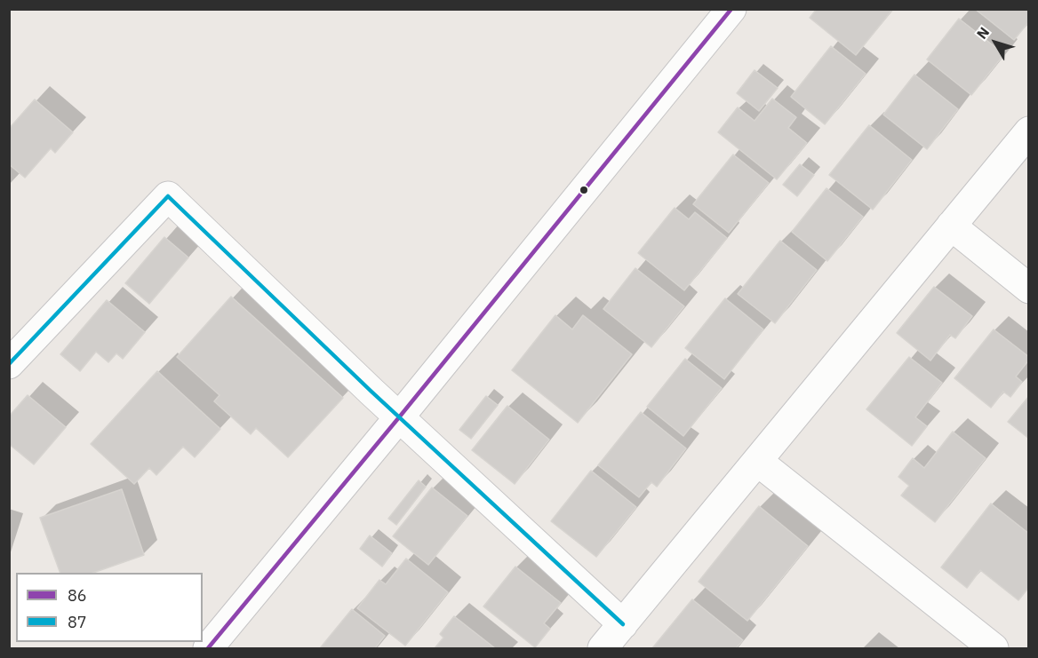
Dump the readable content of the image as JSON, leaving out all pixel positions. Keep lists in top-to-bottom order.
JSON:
{
  "lines": ["transit line 86", "transit line 87"],
  "legend": ["86", "87"],
  "north": "top left"
}
